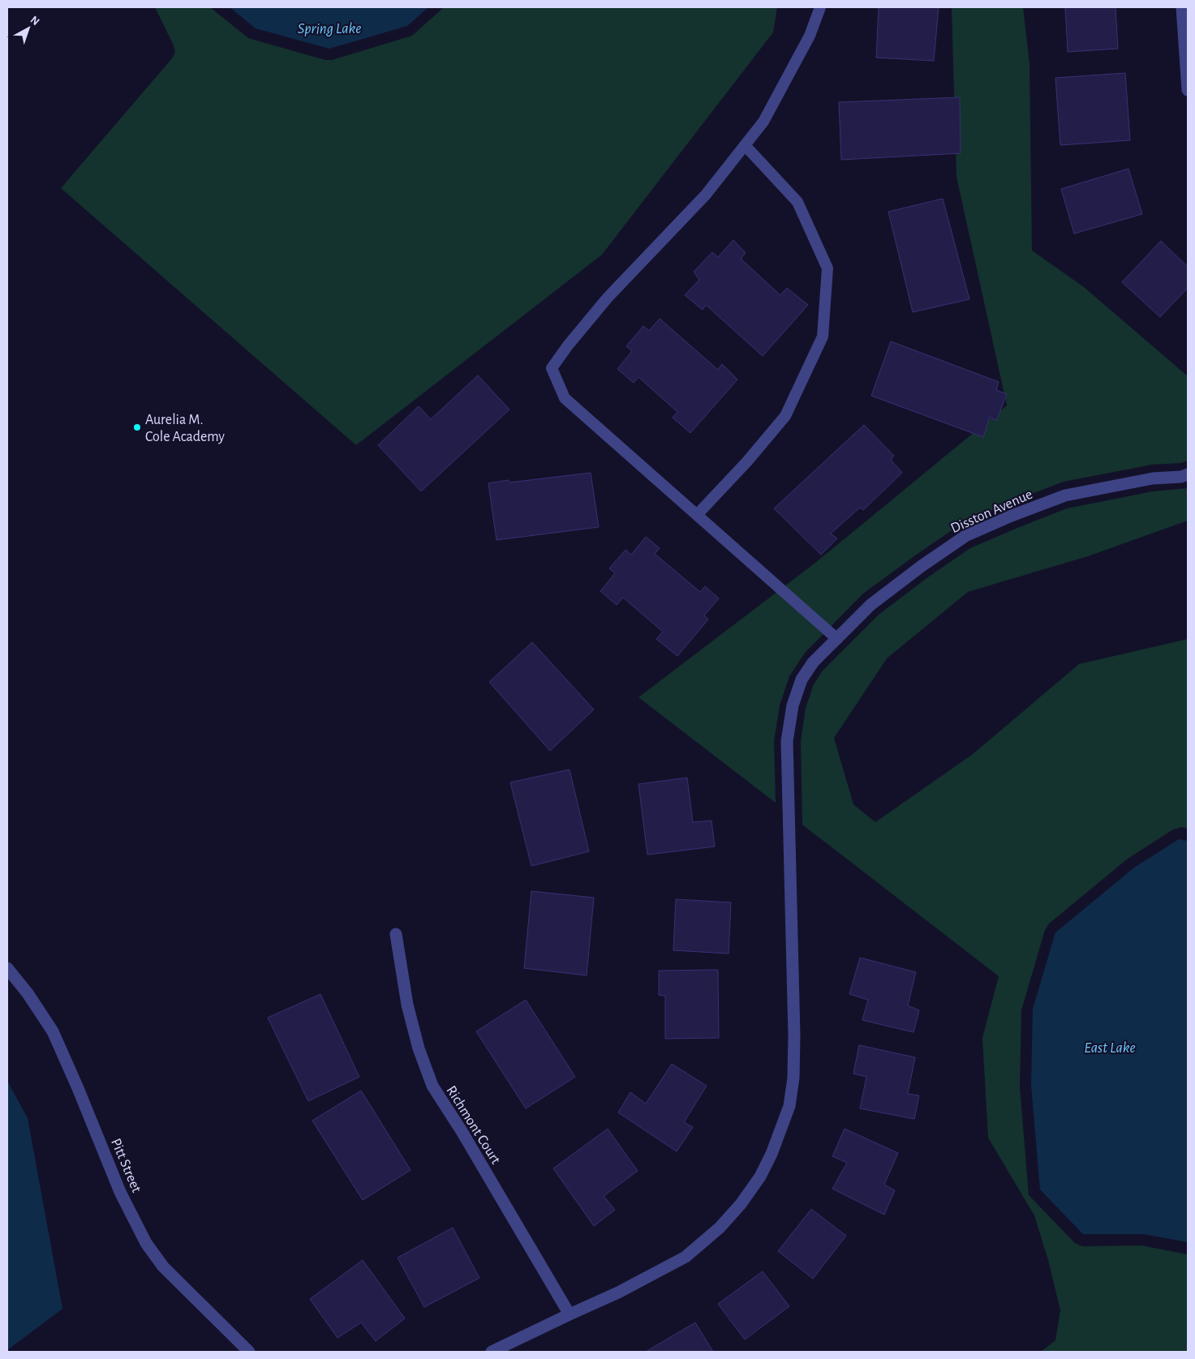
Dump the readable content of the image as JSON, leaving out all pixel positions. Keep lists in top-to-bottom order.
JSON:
{
  "streets": {
    "street": ["Disston Avenue", "Richmont Court", "Pitt Street"]
  },
  "crossings": [
    ["Disston Avenue", "Richmont Court"]
  ],
  "water": ["Spring Lake", "East Lake"],
  "places": ["Aurelia M. Cole Academy"],
  "north": "top right"
}
